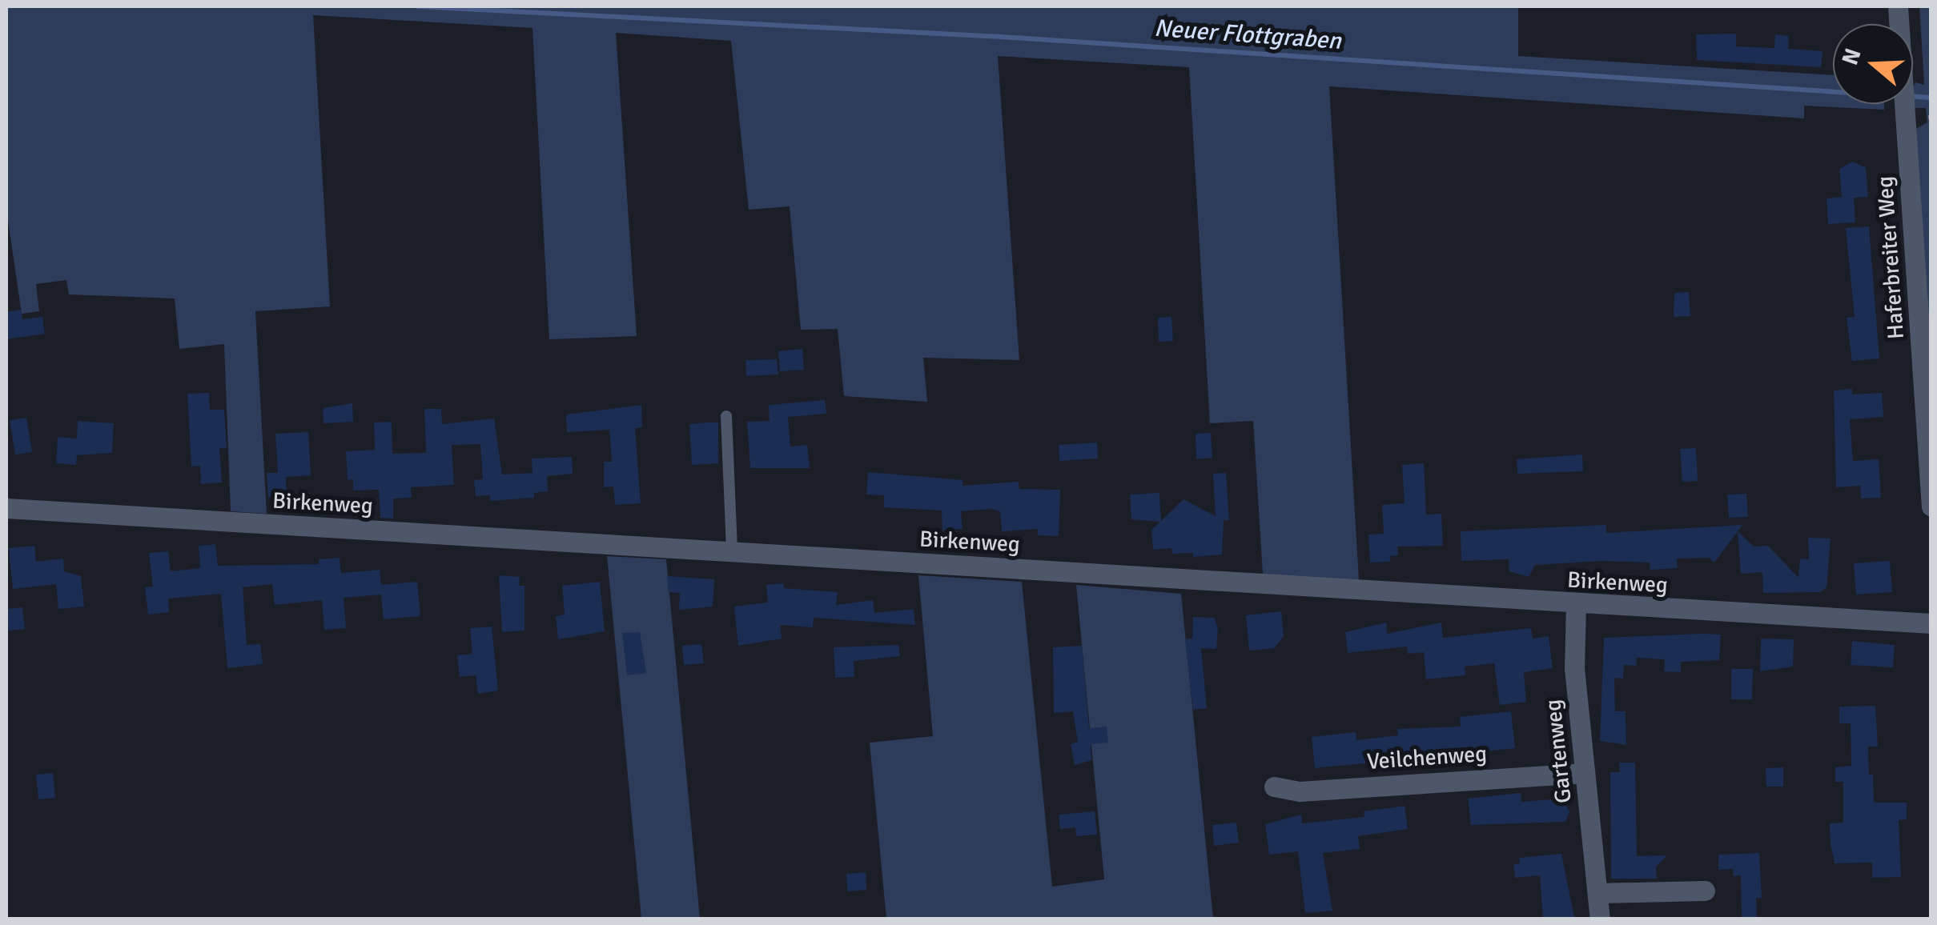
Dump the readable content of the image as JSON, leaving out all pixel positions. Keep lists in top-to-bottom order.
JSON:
{
  "streets": {
    "street": [
      "Haferbreiter Weg",
      "Birkenweg",
      "Gartenweg",
      "Veilchenweg"
    ]
  },
  "crossings": [
    ["Birkenweg", "Gartenweg"],
    ["Gartenweg", "Veilchenweg"]
  ],
  "water": ["Neuer Flottgraben"],
  "north": "left"
}
